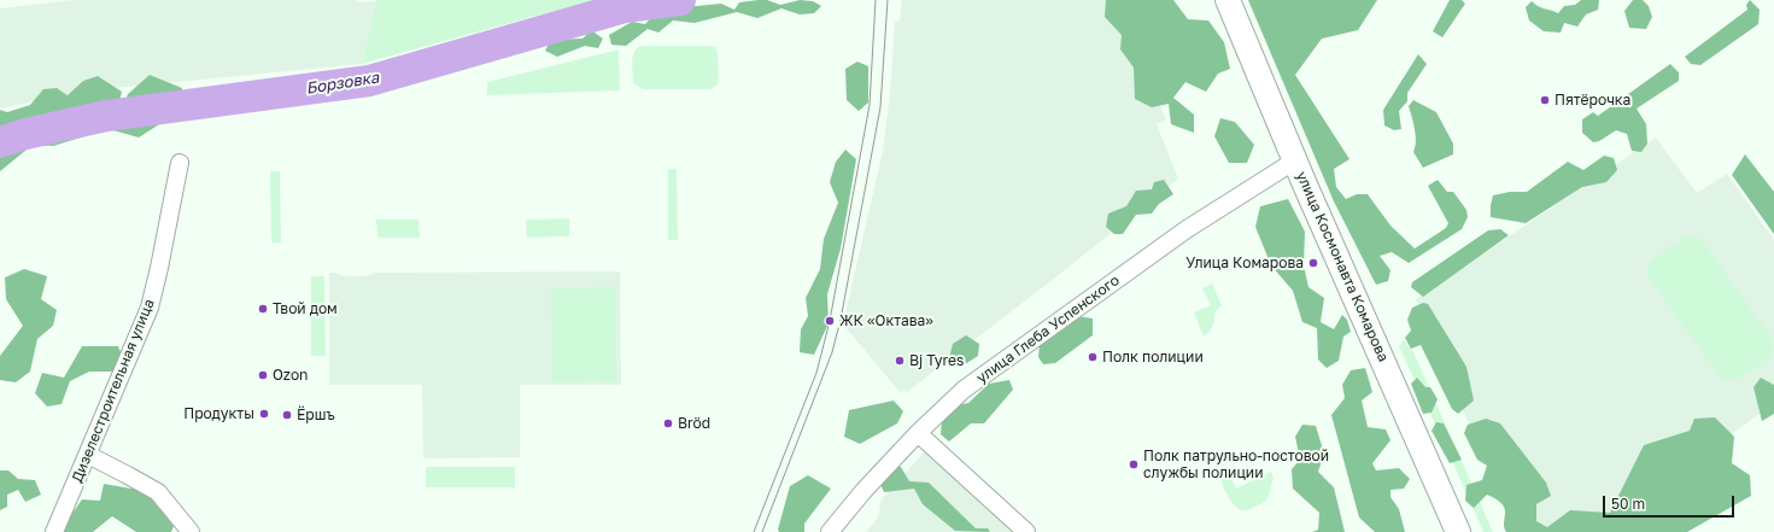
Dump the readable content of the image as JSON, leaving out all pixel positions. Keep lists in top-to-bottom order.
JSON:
{
  "streets": {
    "street": ["улица Космонавта Комарова", "улица Глеба Успенского", "Дизелестроительная улица"]
  },
  "crossings": [
    ["улица Космонавта Комарова", "улица Глеба Успенского"]
  ],
  "water": ["Борзовка"],
  "places": [
    "Пятёрочка",
    "Улица Комарова",
    "Твой дом",
    "ЖК «Октава»",
    "Полк полиции",
    "Bj Tyres",
    "Ozon",
    "Продукты",
    "Ёршъ",
    "Bröd",
    "Полк патрульно-постовой службы полиции"
  ],
  "scale_bar": "50 m"
}
